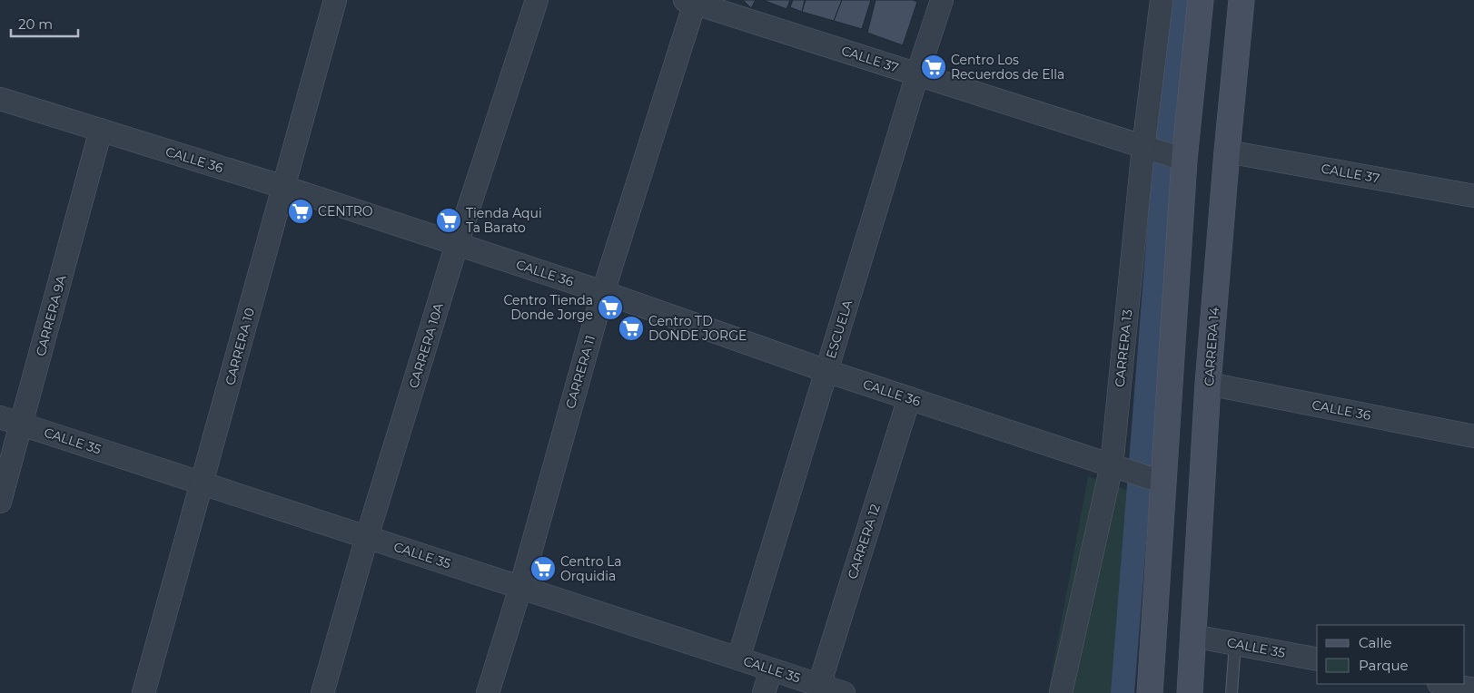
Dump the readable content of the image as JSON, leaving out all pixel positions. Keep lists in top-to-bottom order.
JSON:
{
  "streets": {
    "main road": ["CARRERA 14"],
    "street": [
      "CALLE 37",
      "CALLE 36",
      "CARRERA 9A",
      "ESCUELA",
      "CARRERA 10A",
      "CARRERA 10",
      "CARRERA 13",
      "CARRERA 11",
      "CALLE 35",
      "CARRERA 12"
    ]
  },
  "crossings": [
    ["CALLE 37", "ESCUELA"],
    ["CALLE 37", "CARRERA 14"],
    ["CALLE 37", "CARRERA 13"],
    ["CALLE 37", "CARRERA 11"],
    ["CALLE 36", "CARRERA 9A"],
    ["CALLE 36", "ESCUELA"],
    ["CALLE 36", "CARRERA 10A"],
    ["CALLE 36", "CARRERA 10"],
    ["CALLE 36", "CARRERA 14"],
    ["CALLE 36", "CARRERA 13"],
    ["CALLE 36", "CARRERA 11"],
    ["CALLE 36", "CARRERA 12"],
    ["CARRERA 9A", "CALLE 35"],
    ["ESCUELA", "CALLE 35"],
    ["CARRERA 10A", "CALLE 35"],
    ["CARRERA 10", "CALLE 35"],
    ["CARRERA 14", "CALLE 35"],
    ["CARRERA 11", "CALLE 35"],
    ["CALLE 35", "CARRERA 12"]
  ],
  "places": {
    "supermarket": [
      "Centro Los Recuerdos de Ella",
      "CENTRO",
      "Tienda Aqui Ta Barato",
      "Centro Tienda Donde Jorge",
      "Centro TD DONDE JORGE",
      "Centro La Orquidia"
    ]
  },
  "legend": ["Calle", "Parque"],
  "scale_bar": "20 m"
}
